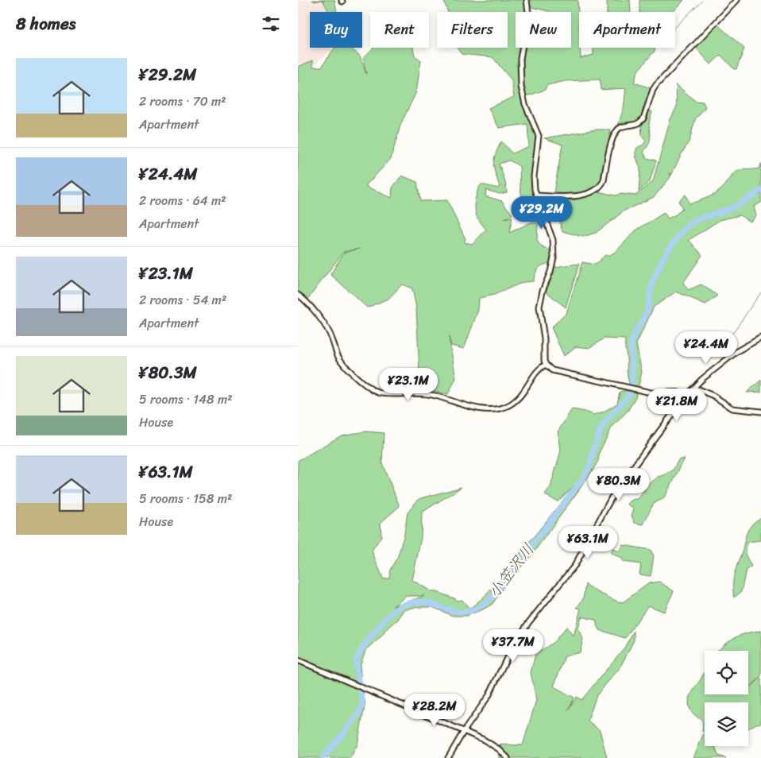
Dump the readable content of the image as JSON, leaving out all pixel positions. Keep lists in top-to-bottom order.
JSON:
{
  "water": ["小笠沢川"],
  "page": {
    "heading": "8 homes",
    "chip": [
      "Buy",
      "Rent",
      "Filters",
      "New",
      "Apartment"
    ],
    "list": [
      {
        "name": "¥29.2M",
        "note": "2 rooms · 70 m² · Apartment"
      },
      {
        "name": "¥24.4M",
        "note": "2 rooms · 64 m² · Apartment"
      },
      {
        "name": "¥23.1M",
        "note": "2 rooms · 54 m² · Apartment"
      },
      {
        "name": "¥80.3M",
        "note": "5 rooms · 148 m² · House"
      },
      {
        "name": "¥63.1M",
        "note": "5 rooms · 158 m² · House"
      }
    ],
    "price": [
      "¥29.2M",
      "¥24.4M",
      "¥23.1M",
      "¥21.8M",
      "¥80.3M",
      "¥63.1M",
      "¥37.7M",
      "¥28.2M"
    ]
  }
}
